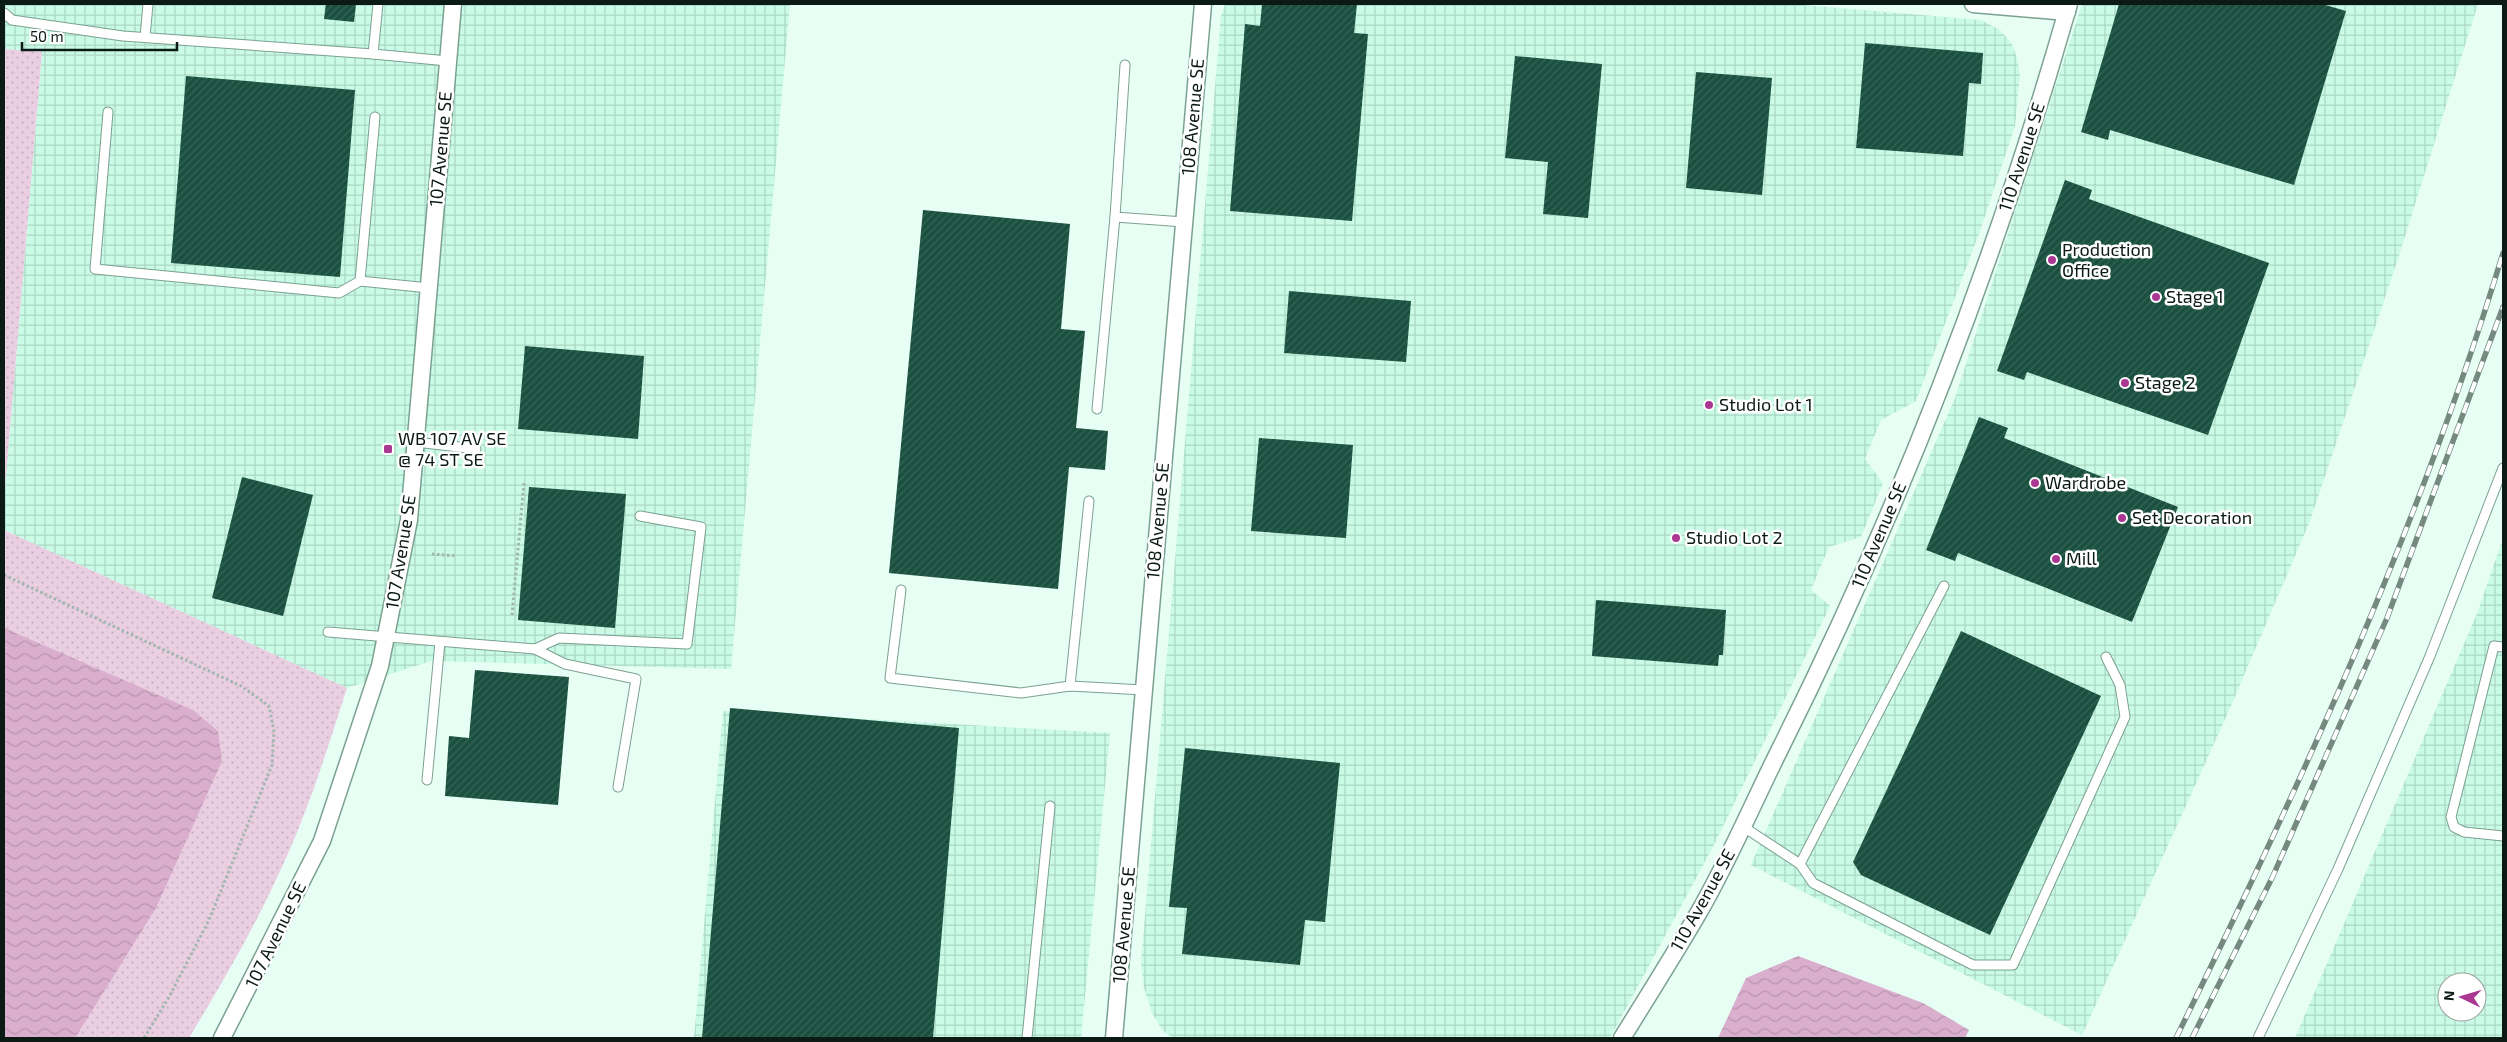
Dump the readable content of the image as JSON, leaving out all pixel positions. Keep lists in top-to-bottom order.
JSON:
{
  "streets": {
    "street": ["108 Avenue SE", "107 Avenue SE", "110 Avenue SE"]
  },
  "places": {
    "other": [
      "Production Office",
      "Stage 1",
      "Stage 2",
      "Studio Lot 1",
      "Wardrobe",
      "Set Decoration",
      "Studio Lot 2",
      "Mill"
    ],
    "transit": ["WB 107 AV SE @ 74 ST SE"]
  },
  "scale_bar": "50 m",
  "north": "left"
}
